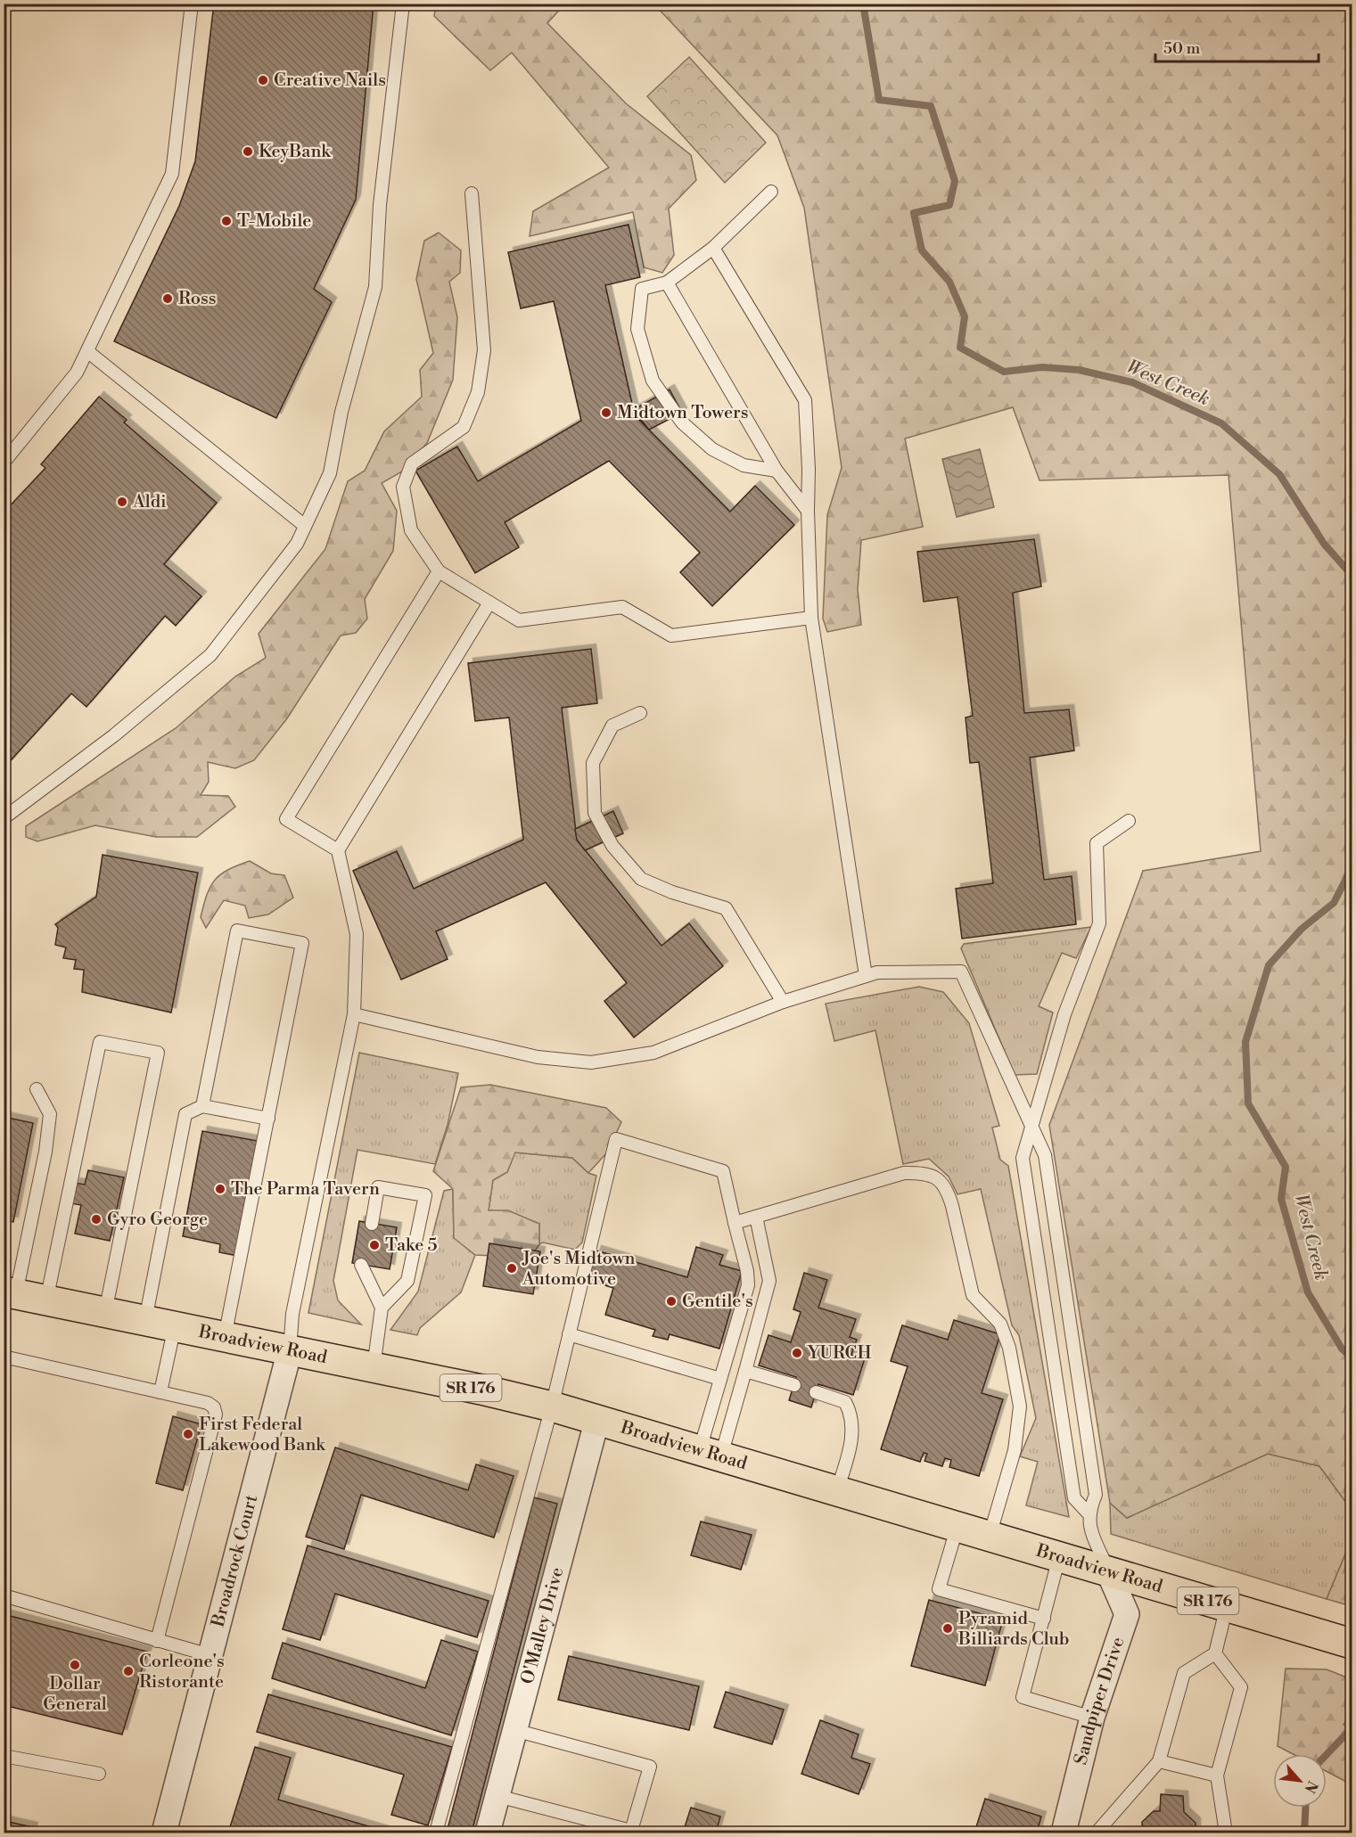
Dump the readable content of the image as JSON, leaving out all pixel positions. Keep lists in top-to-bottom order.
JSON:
{
  "streets": {
    "main road": ["Broadview Road", "SR 176"],
    "street": ["Broadrock Court", "O'Malley Drive", "Sandpiper Drive"]
  },
  "crossings": [
    ["Broadview Road", "Broadrock Court"],
    ["Broadview Road", "O'Malley Drive"],
    ["Broadview Road", "Sandpiper Drive"]
  ],
  "water": ["West Creek"],
  "places": [
    "Creative Nails",
    "KeyBank",
    "T-Mobile",
    "Ross",
    "Midtown Towers",
    "Aldi",
    "The Parma Tavern",
    "Gyro George",
    "Take 5",
    "Joe's Midtown Automotive",
    "Gentile's",
    "YURCH",
    "First Federal Lakewood Bank",
    "Pyramid Billiards Club",
    "Dollar General",
    "Corleone's Ristorante"
  ],
  "scale_bar": "50 m",
  "north": "bottom right"
}
